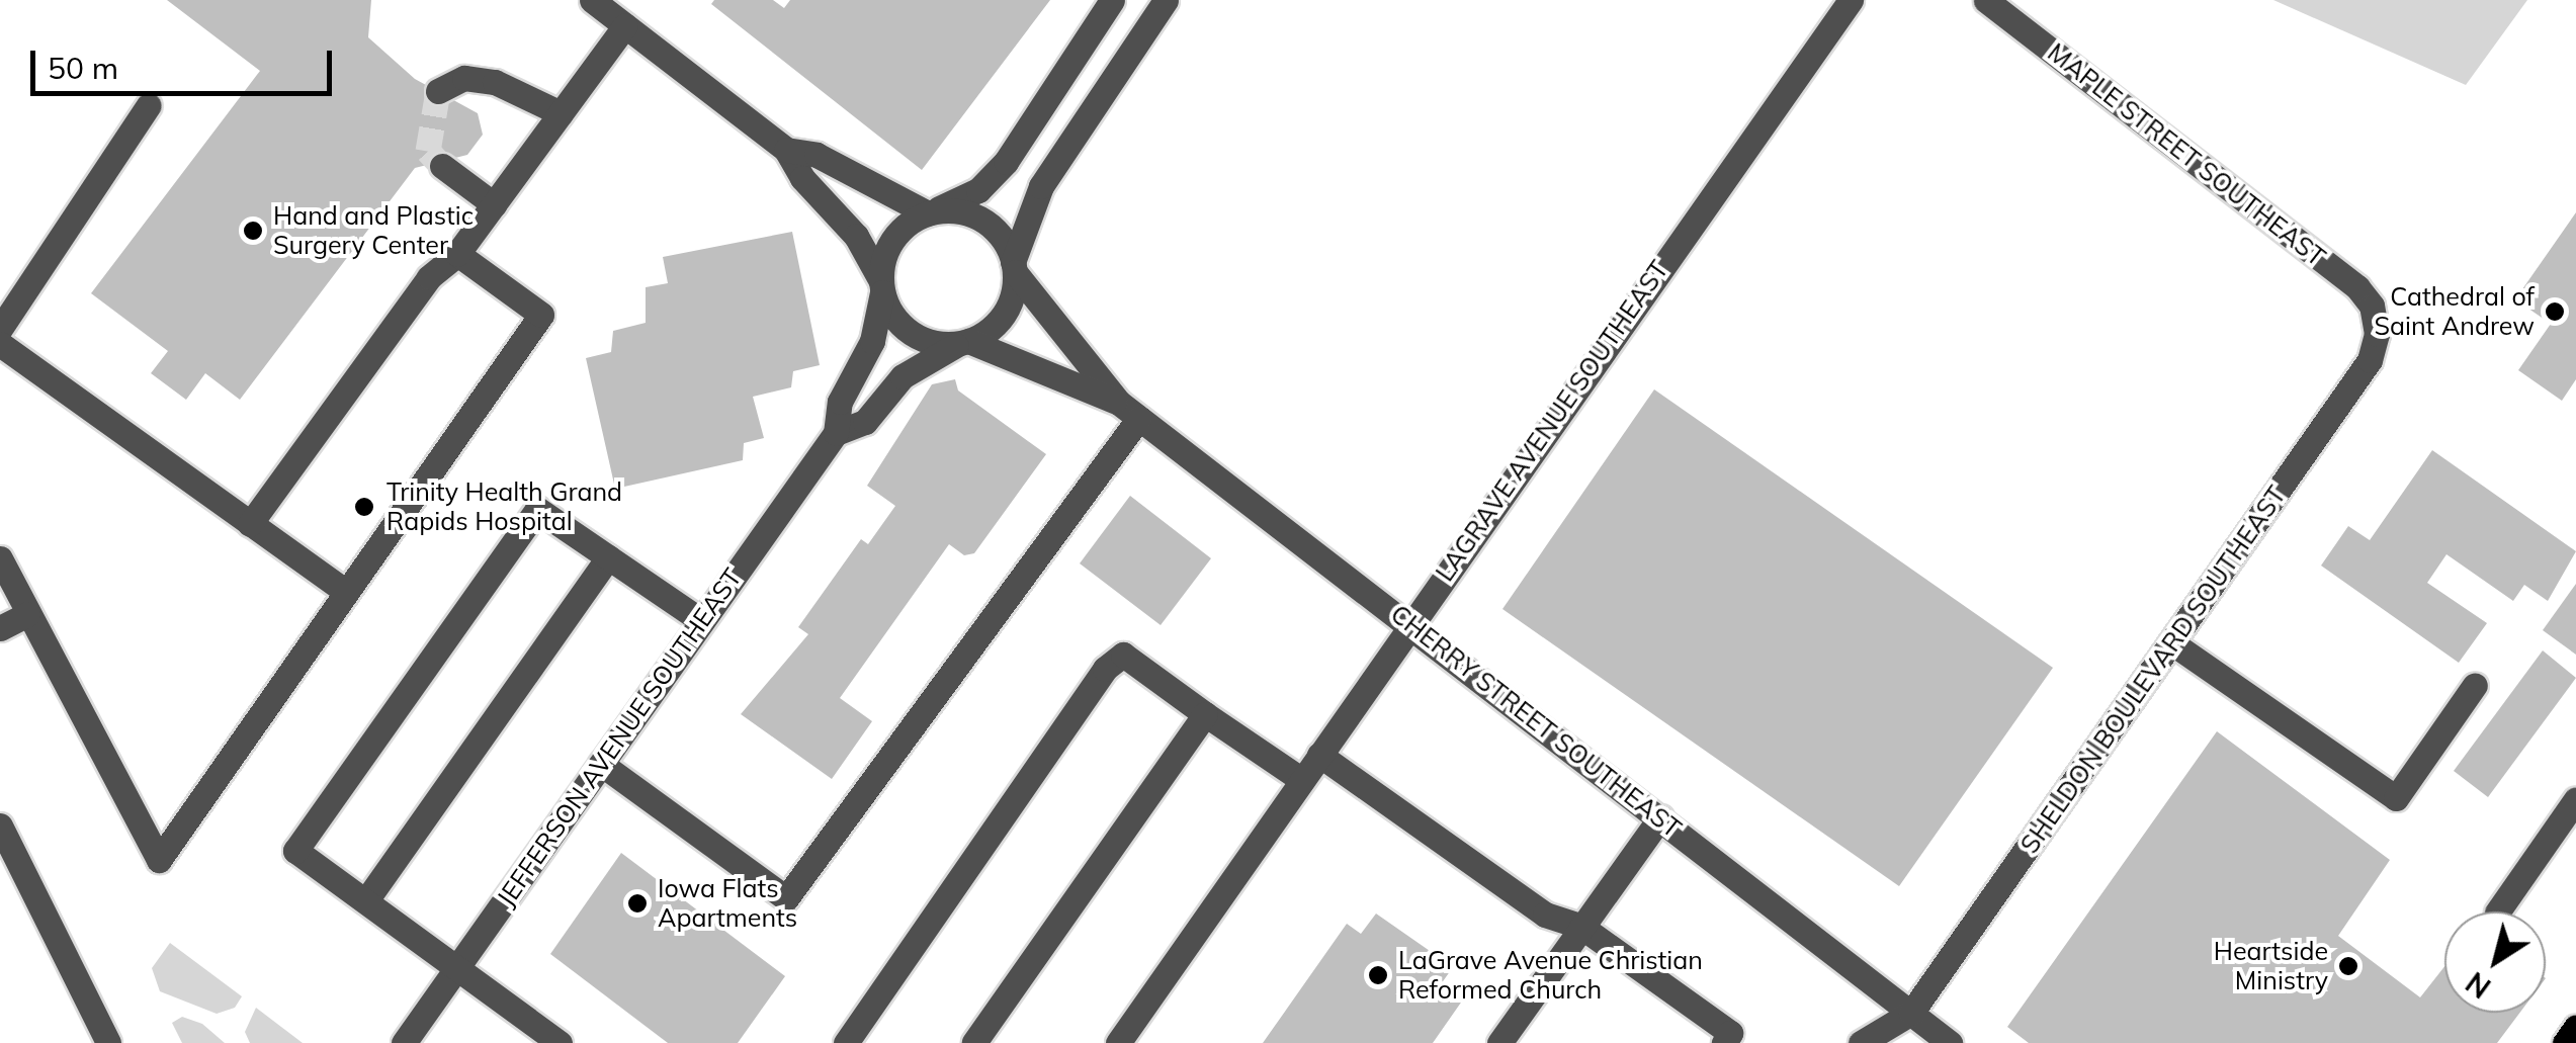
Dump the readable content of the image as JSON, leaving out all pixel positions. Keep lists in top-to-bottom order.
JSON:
{
  "streets": {
    "street": [
      "MAPLE STREET SOUTHEAST",
      "LAGRAVE AVENUE SOUTHEAST",
      "SHELDON BOULEVARD SOUTHEAST",
      "CHERRY STREET SOUTHEAST",
      "JEFFERSON AVENUE SOUTHEAST"
    ]
  },
  "crossings": [
    ["MAPLE STREET SOUTHEAST", "SHELDON BOULEVARD SOUTHEAST"],
    ["LAGRAVE AVENUE SOUTHEAST", "CHERRY STREET SOUTHEAST"],
    ["SHELDON BOULEVARD SOUTHEAST", "CHERRY STREET SOUTHEAST"],
    ["CHERRY STREET SOUTHEAST", "JEFFERSON AVENUE SOUTHEAST"]
  ],
  "places": [
    "Hand and Plastic Surgery Center",
    "Cathedral of Saint Andrew",
    "Trinity Health Grand Rapids Hospital",
    "Iowa Flats Apartments",
    "Heartside Ministry",
    "LaGrave Avenue Christian Reformed Church"
  ],
  "scale_bar": "50 m",
  "north": "bottom left"
}
